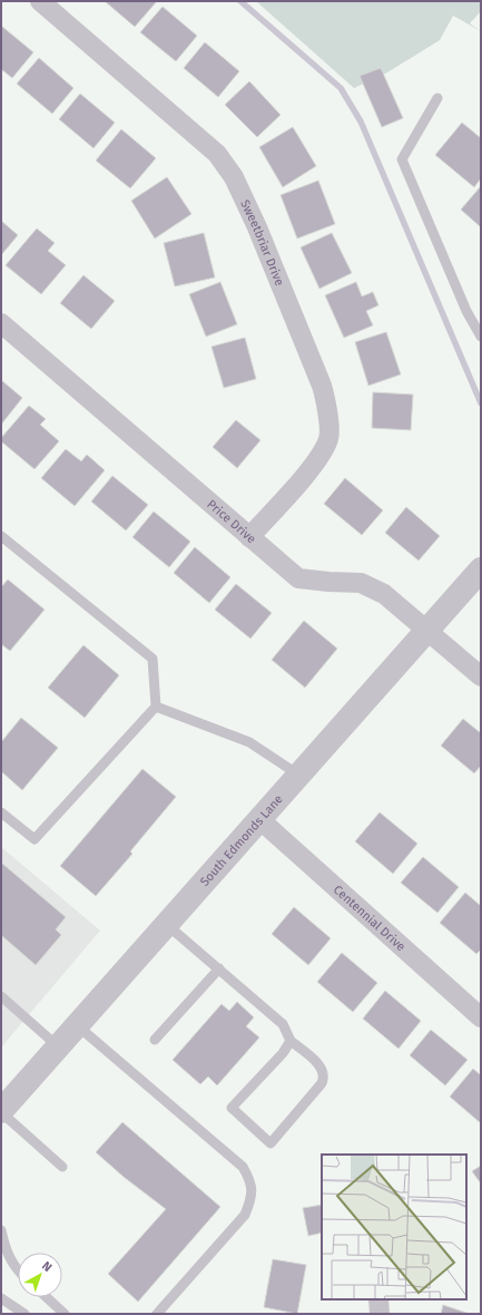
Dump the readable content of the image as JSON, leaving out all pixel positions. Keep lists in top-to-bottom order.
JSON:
{
  "streets": {
    "street": [
      "Sweetbriar Drive",
      "Price Drive",
      "South Edmonds Lane",
      "Centennial Drive"
    ]
  },
  "crossings": [
    ["Sweetbriar Drive", "Price Drive"],
    ["Price Drive", "South Edmonds Lane"],
    ["South Edmonds Lane", "Centennial Drive"]
  ],
  "north": "top right"
}
